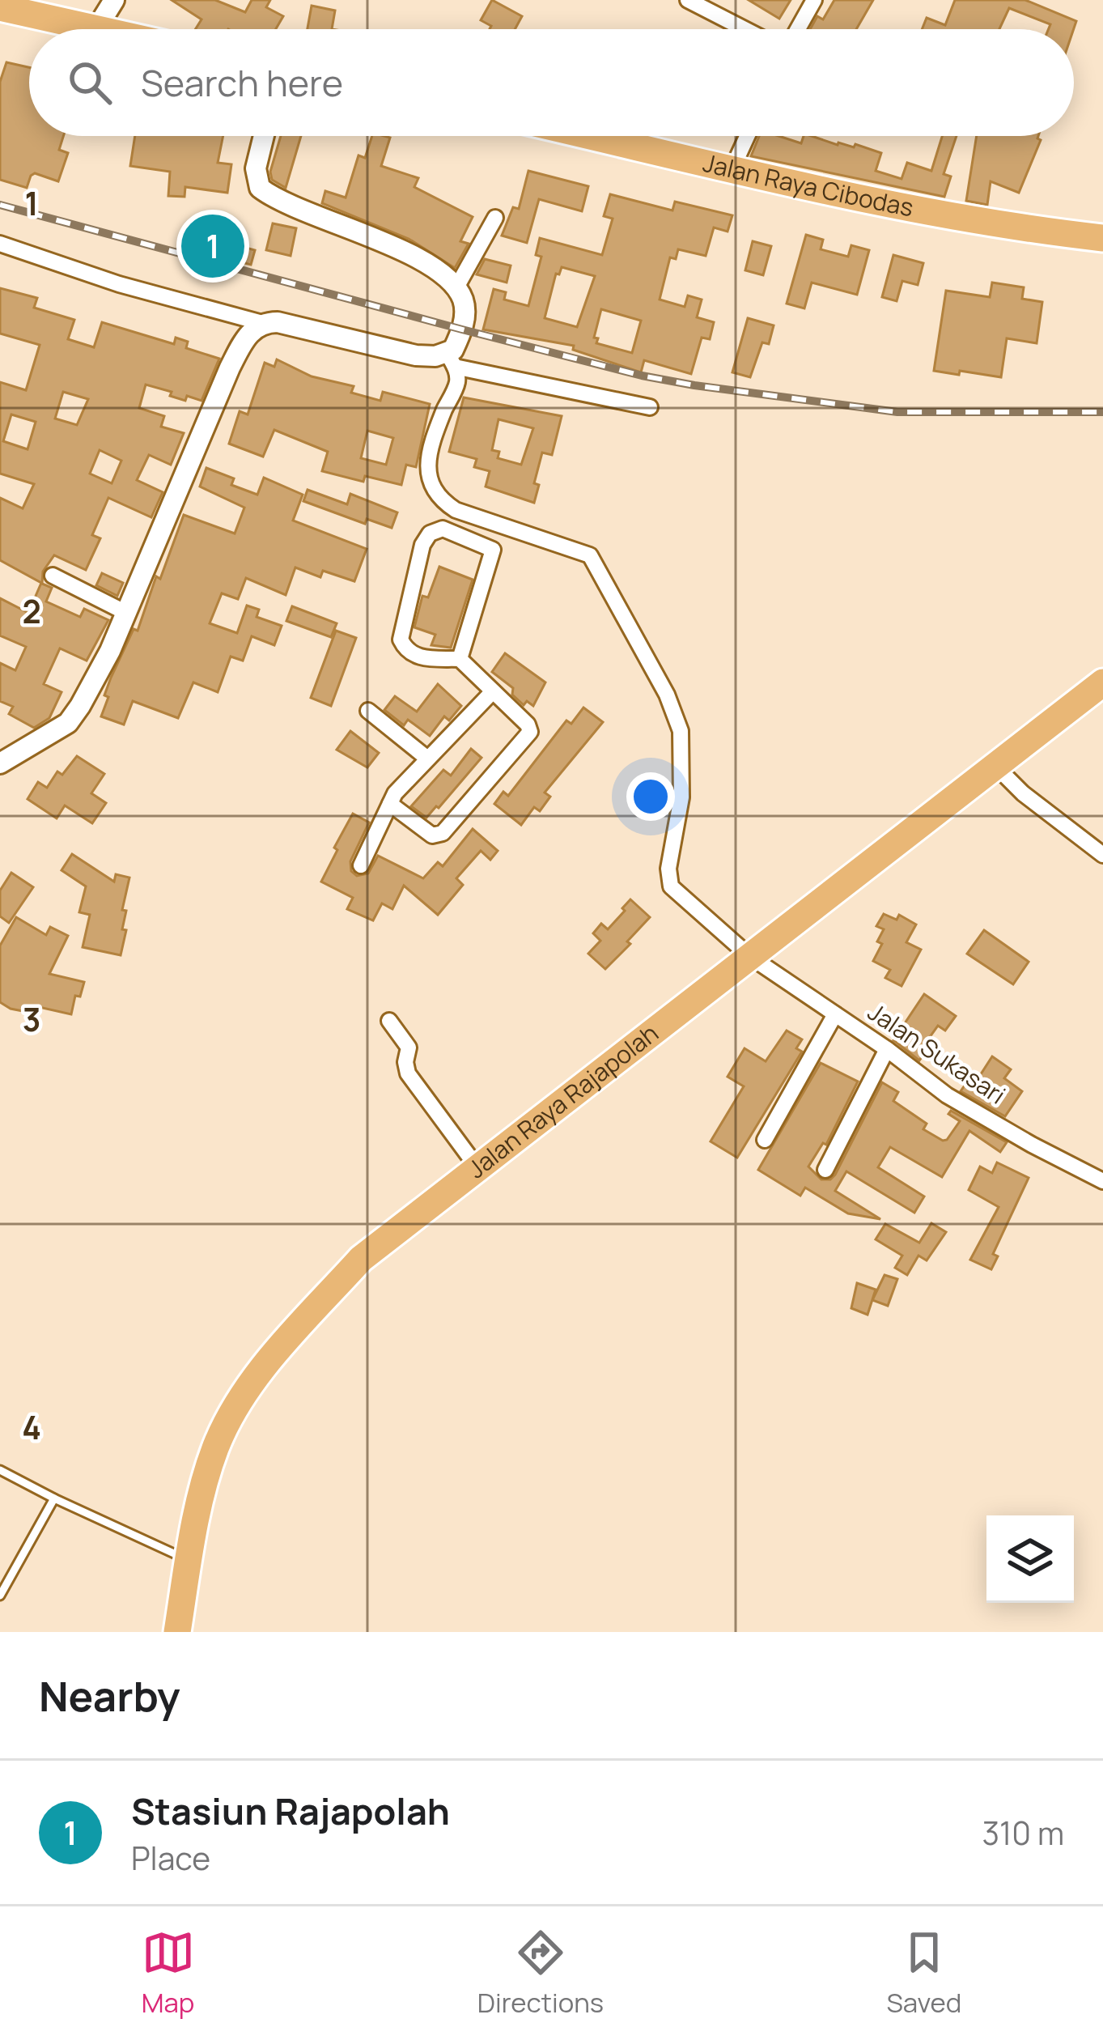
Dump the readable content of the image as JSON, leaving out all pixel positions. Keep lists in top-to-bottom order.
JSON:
{
  "streets": {
    "highway": ["Jalan Raya Cibodas", "Jalan Raya Rajapolah"],
    "street": ["Jalan Sukasari"]
  },
  "crossings": [
    ["Jalan Sukasari", "Jalan Raya Rajapolah"]
  ],
  "page": {
    "search": "Search here",
    "pins": "1",
    "heading": "Nearby",
    "list": [
      {
        "mark": "1",
        "name": "Stasiun Rajapolah",
        "note": "Place",
        "value": "310 m"
      }
    ],
    "nav": ["Map", "Directions", "Saved"]
  },
  "grid": {
    "rows": [
      "1",
      "2",
      "3",
      "4"
    ]
  }
}
